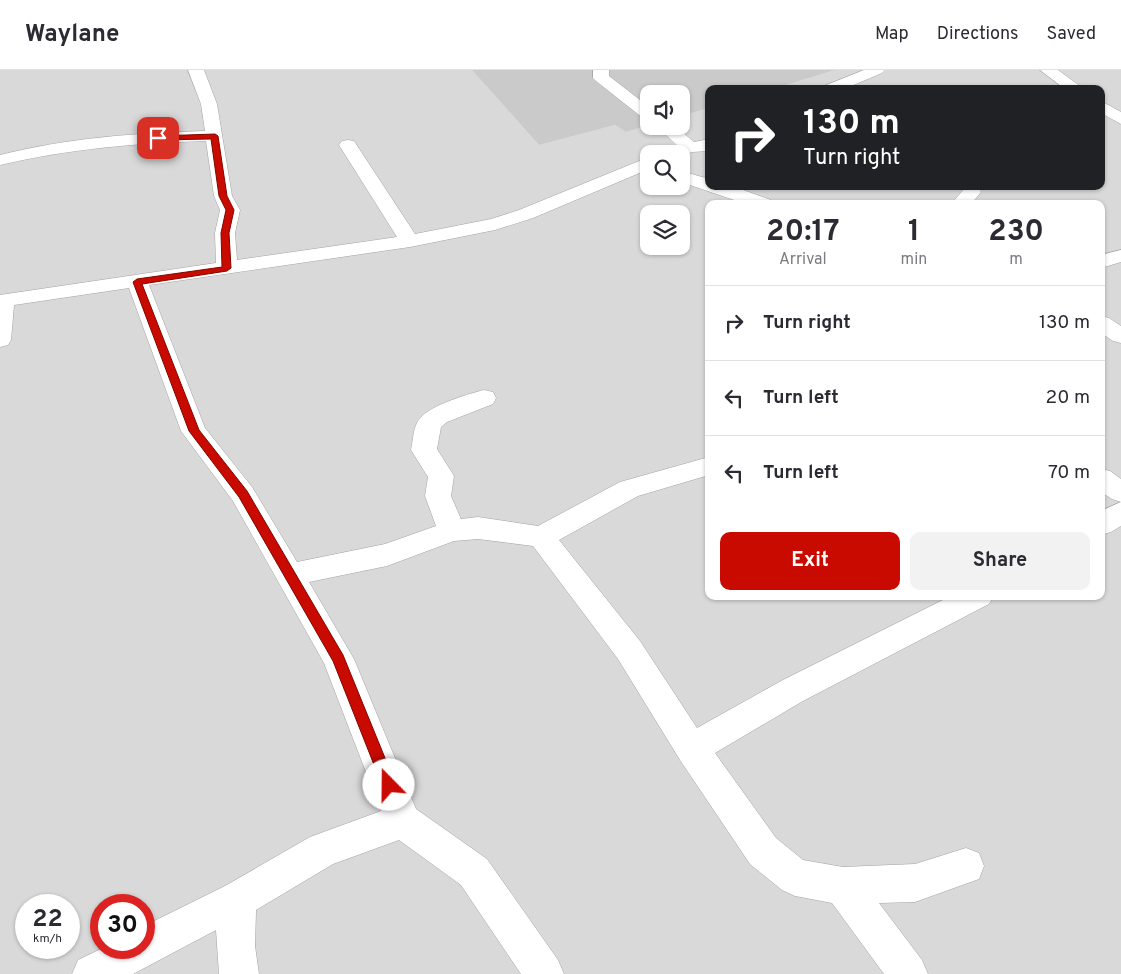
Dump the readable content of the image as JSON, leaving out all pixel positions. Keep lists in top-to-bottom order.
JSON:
{
  "page": {
    "header": "Waylane",
    "nav": ["Map", "Directions", "Saved"],
    "turn": ["130 m", "Turn right"],
    "eta": [
      "20:17",
      "Arrival",
      "1",
      "min",
      "230",
      "m"
    ],
    "list": [
      {
        "name": "Turn right",
        "value": "130 m"
      },
      {
        "name": "Turn left",
        "value": "20 m"
      },
      {
        "name": "Turn left",
        "value": "70 m"
      }
    ],
    "buttons": ["Exit", "Share"],
    "speed": "22 km/h",
    "limit": "30"
  }
}
